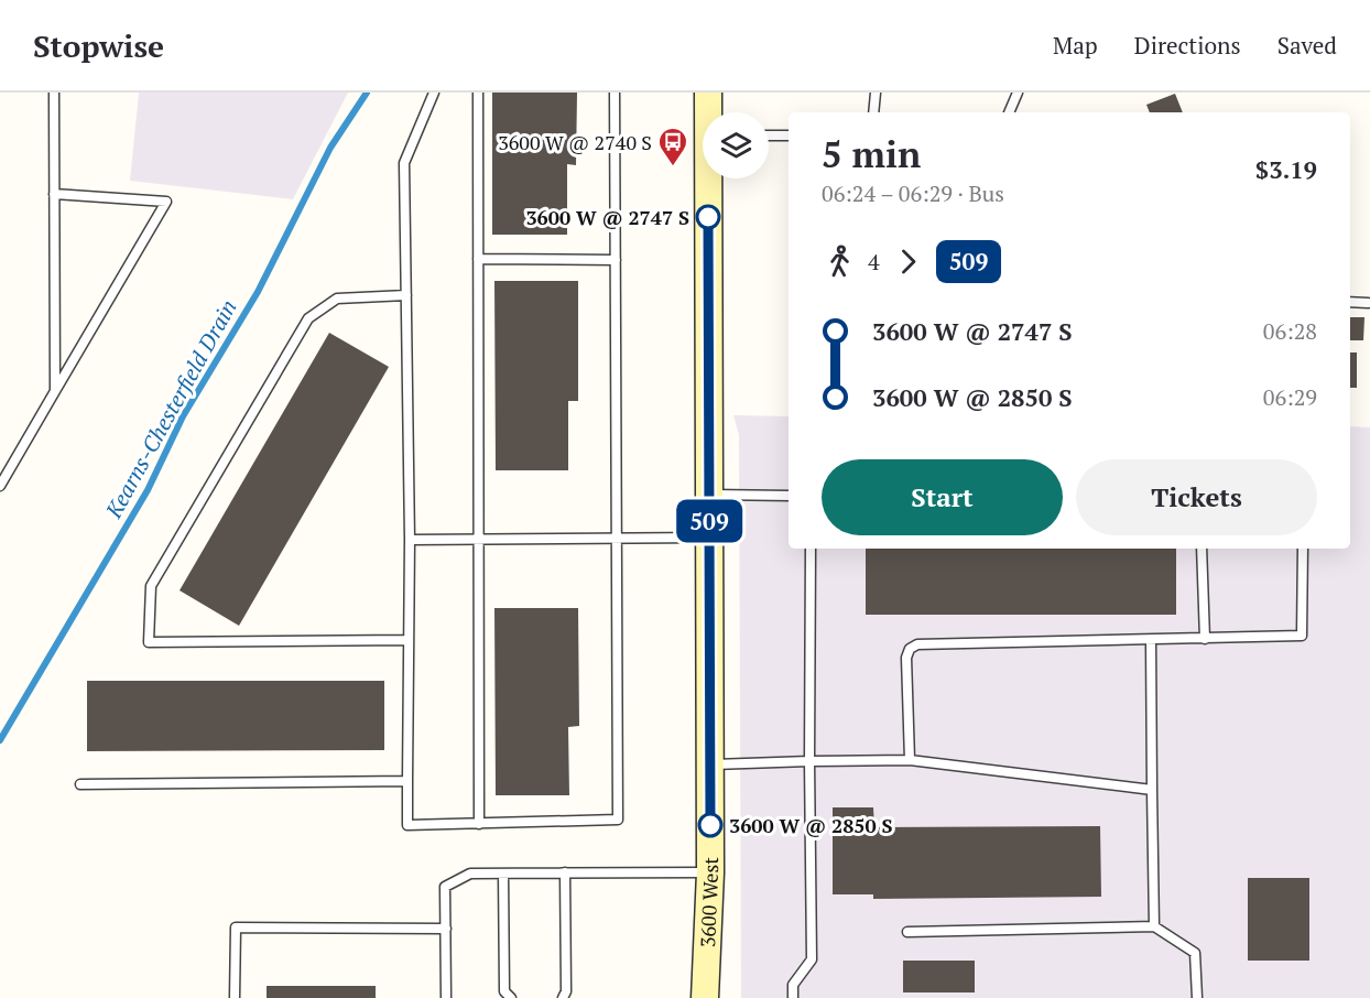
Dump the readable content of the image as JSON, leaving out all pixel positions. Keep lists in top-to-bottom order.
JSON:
{
  "streets": {
    "street": ["3600 West"]
  },
  "water": ["Kearns-Chesterfield Drain"],
  "places": {
    "bus stop": ["3600 W @ 2740 S"],
    "other": ["3600 W @ 2747 S", "3600 W @ 2850 S"]
  },
  "lines": ["bus line 509"],
  "page": {
    "header": "Stopwise",
    "nav": ["Map", "Directions", "Saved"],
    "on_map": "509",
    "heading": ["5 min", "06:24 – 06:29 · Bus", "$3.19"],
    "legs": ["4", "509"],
    "list": [
      {
        "name": "3600 W @ 2747 S",
        "value": "06:28"
      },
      {
        "name": "3600 W @ 2850 S",
        "value": "06:29"
      }
    ],
    "buttons": ["Start", "Tickets"]
  }
}
